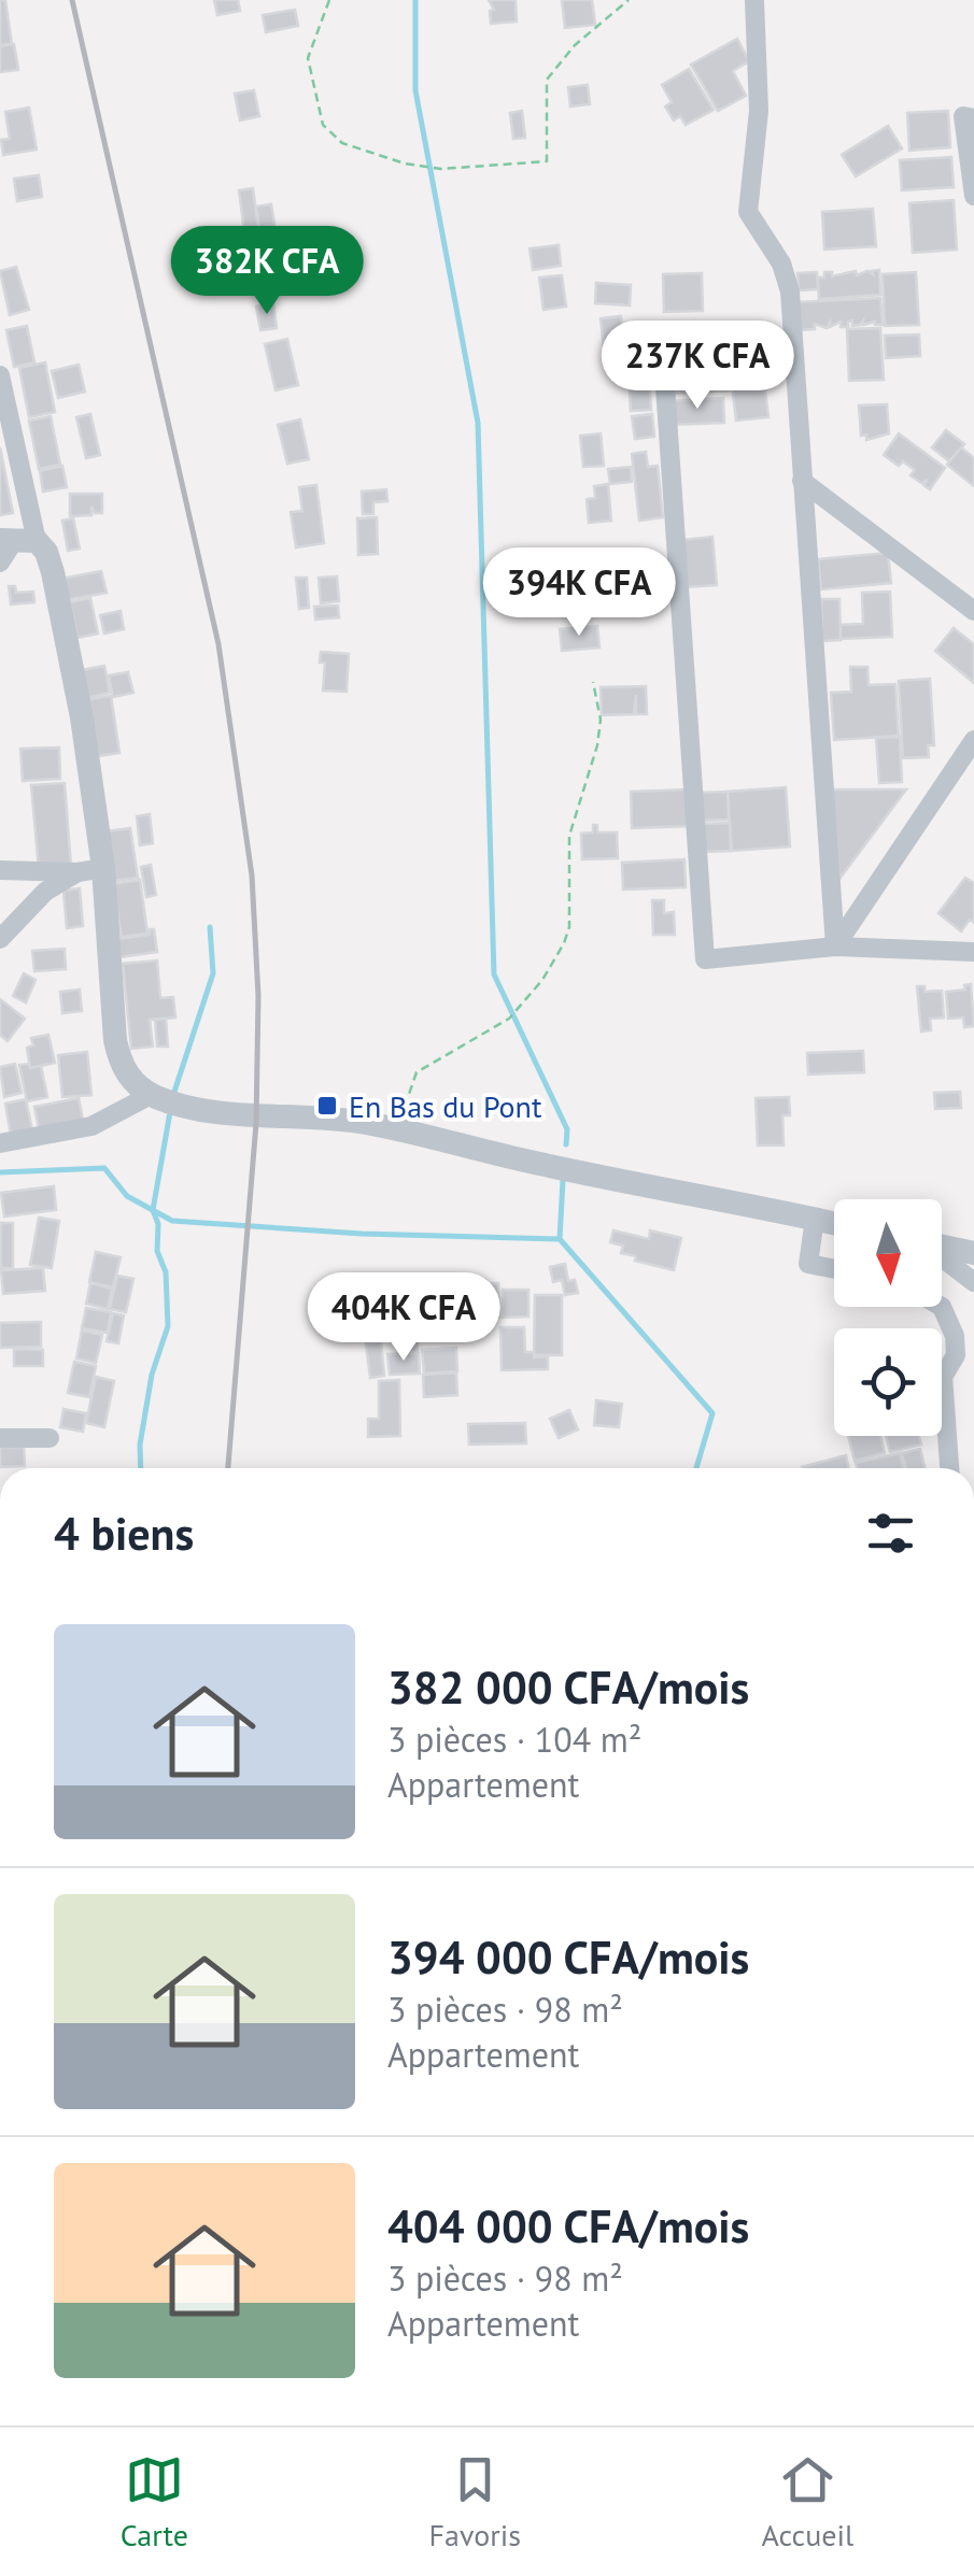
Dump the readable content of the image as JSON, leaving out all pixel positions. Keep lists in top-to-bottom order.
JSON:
{
  "places": {
    "transit": ["En Bas du Pont"]
  },
  "north": "bottom",
  "page": {
    "price": [
      "382K CFA",
      "237K CFA",
      "394K CFA",
      "404K CFA"
    ],
    "heading": "4 biens",
    "list": [
      {
        "name": "382 000 CFA/mois",
        "note": "3 pièces · 104 m² · Appartement"
      },
      {
        "name": "394 000 CFA/mois",
        "note": "3 pièces · 98 m² · Appartement"
      },
      {
        "name": "404 000 CFA/mois",
        "note": "3 pièces · 98 m² · Appartement"
      }
    ],
    "tabs": ["Carte", "Favoris", "Accueil"]
  }
}
